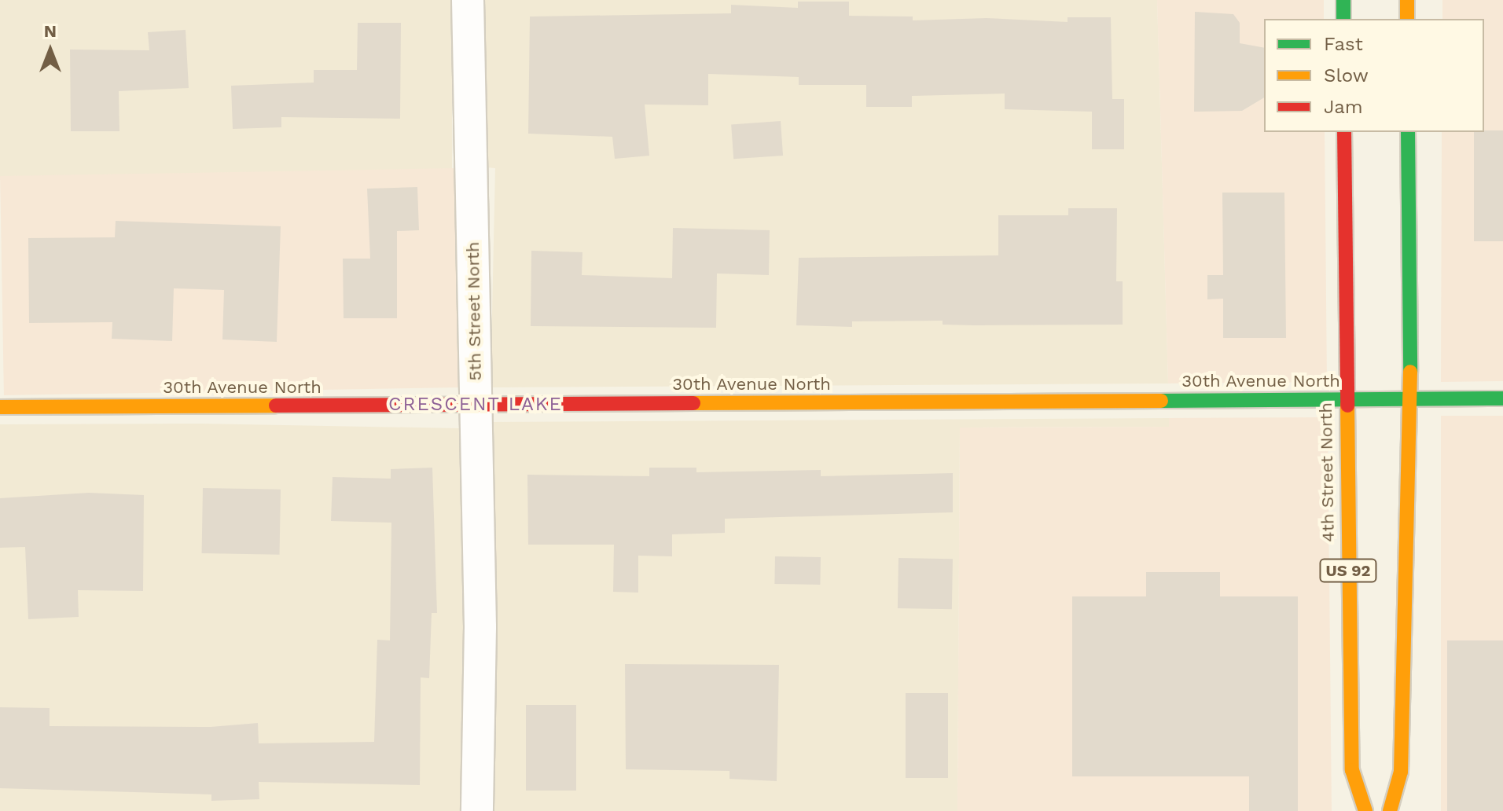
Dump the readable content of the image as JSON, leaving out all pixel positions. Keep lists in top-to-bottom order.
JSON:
{
  "streets": {
    "street": [
      "5th Street North",
      "30th Avenue North",
      "4th Street North",
      "US 92"
    ]
  },
  "crossings": [
    ["5th Street North", "30th Avenue North"],
    ["30th Avenue North", "4th Street North"]
  ],
  "districts": ["CRESCENT LAKE"],
  "legend": ["Fast", "Slow", "Jam"],
  "north": "top"
}
